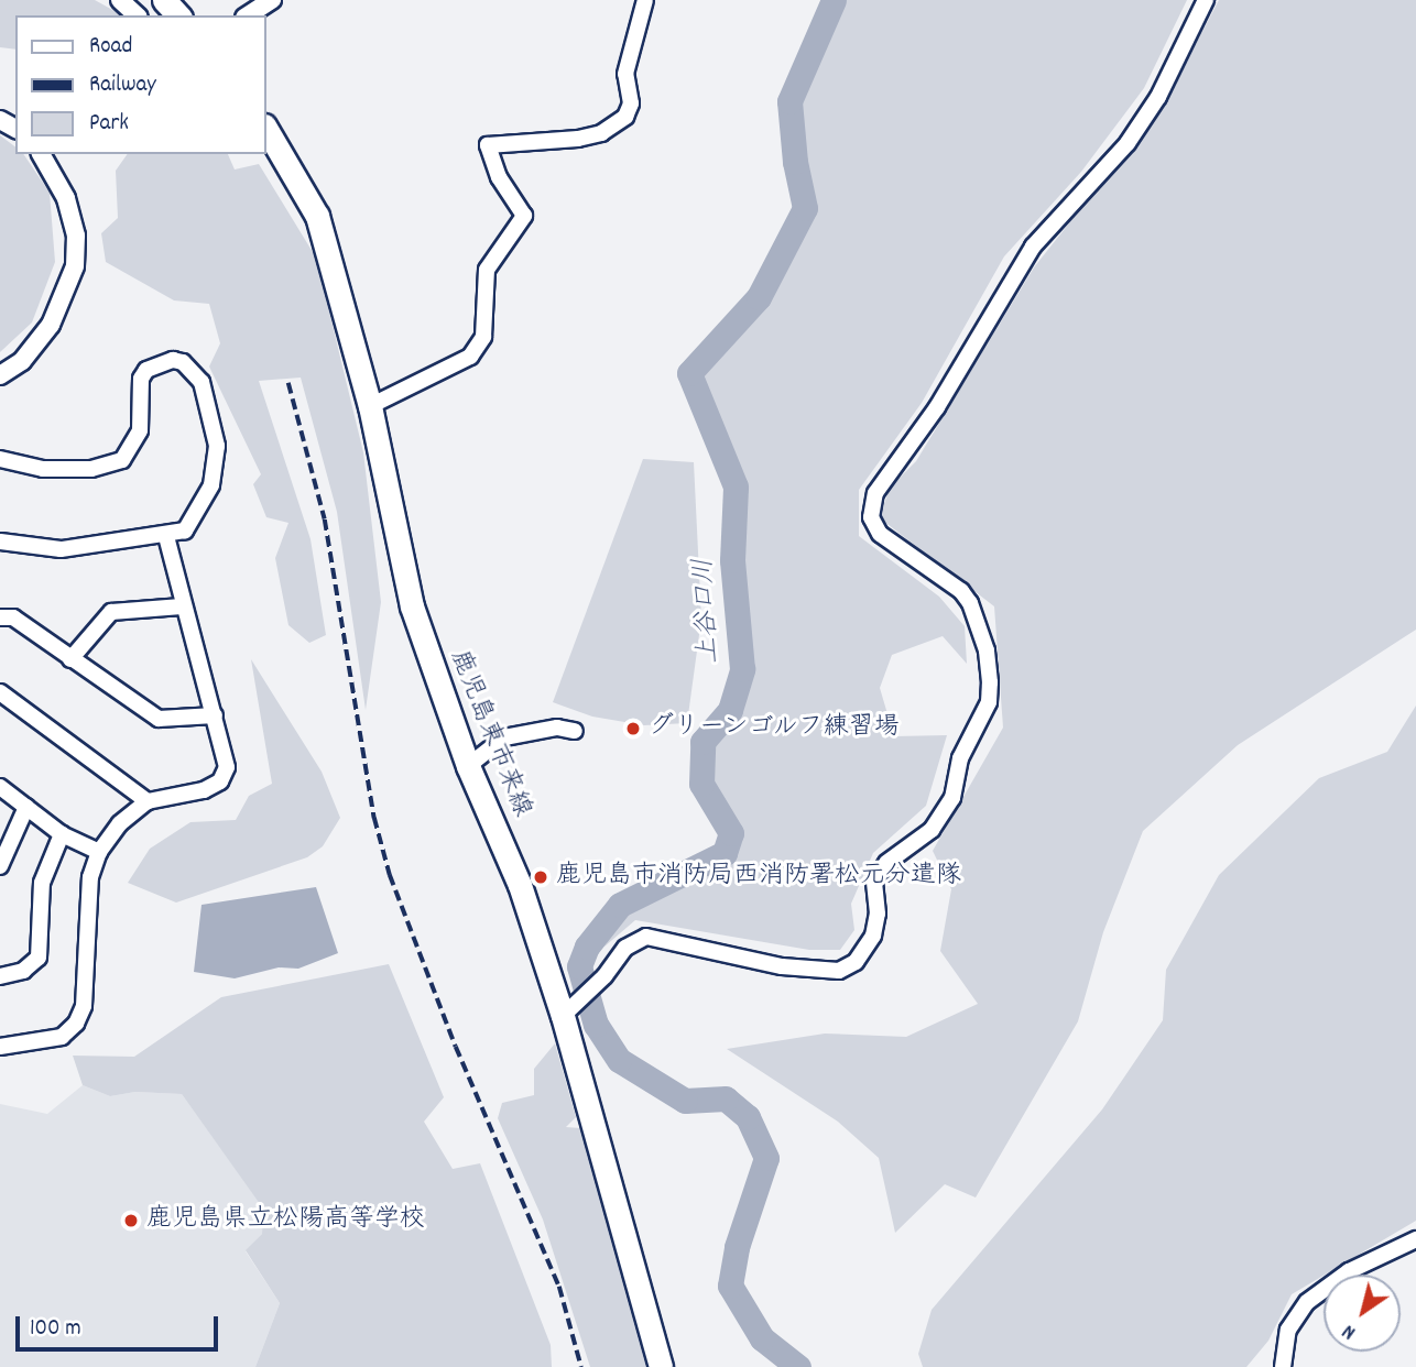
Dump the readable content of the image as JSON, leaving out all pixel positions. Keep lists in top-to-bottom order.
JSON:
{
  "streets": {
    "main road": ["鹿児島東市来線"]
  },
  "water": ["上谷口川"],
  "places": ["グリーンゴルフ練習場", "鹿児島市消防局西消防署松元分遣隊", "鹿児島県立松陽高等学校"],
  "legend": ["Road", "Railway", "Park"],
  "scale_bar": "100 m",
  "north": "bottom left"
}
